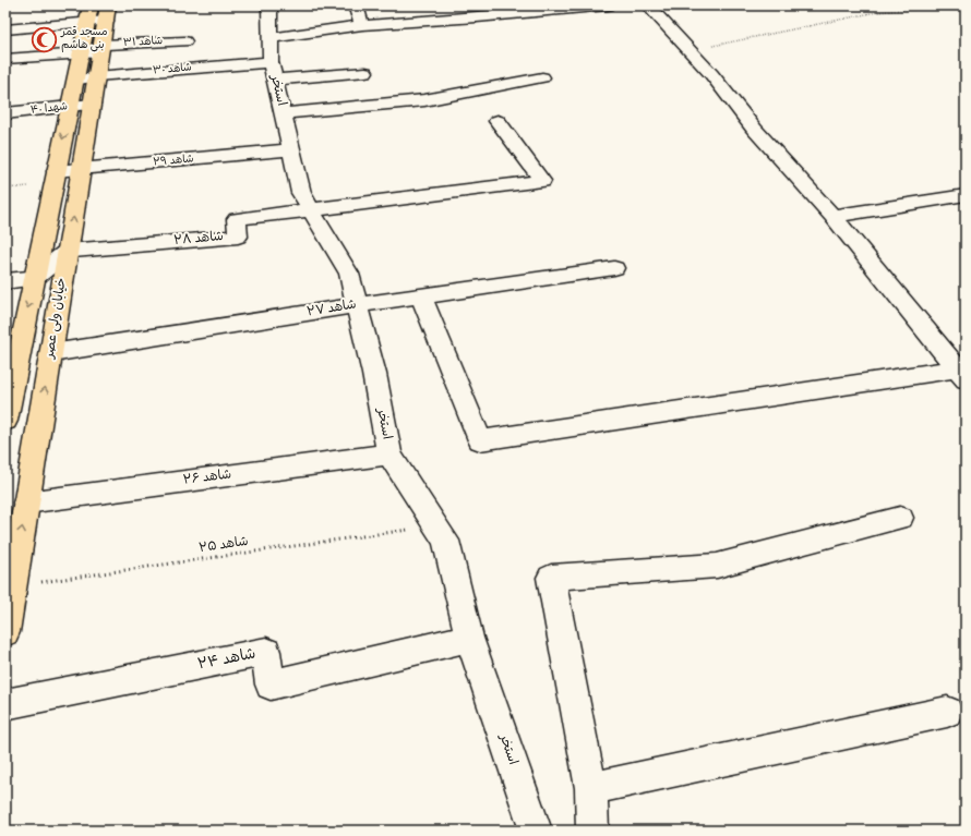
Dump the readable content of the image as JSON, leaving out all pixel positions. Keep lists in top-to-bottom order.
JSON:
{
  "streets": {
    "main road": ["خیابان ولی عصر"],
    "street": [
      "شاهد ۳۱",
      "شاهد ۳۰",
      "استخر",
      "شهدا ۴۰",
      "شاهد ۲۹",
      "شاهد ۲۸",
      "شاهد ۲۷",
      "شاهد ۲۶",
      "شاهد ۲۴"
    ],
    "path": ["شاهد ۲۵"]
  },
  "crossings": [
    ["شاهد ۳۱", "خیابان ولی عصر"],
    ["شاهد ۳۰", "استخر"],
    ["شاهد ۳۰", "خیابان ولی عصر"],
    ["استخر", "شاهد ۲۹"],
    ["استخر", "شاهد ۲۸"],
    ["استخر", "شاهد ۲۷"],
    ["استخر", "شاهد ۲۶"],
    ["استخر", "شاهد ۲۵"],
    ["استخر", "شاهد ۲۴"],
    ["شهدا ۴۰", "خیابان ولی عصر"],
    ["شاهد ۲۹", "خیابان ولی عصر"],
    ["شاهد ۲۸", "خیابان ولی عصر"],
    ["شاهد ۲۷", "خیابان ولی عصر"],
    ["خیابان ولی عصر", "شاهد ۲۶"],
    ["خیابان ولی عصر", "شاهد ۲۵"]
  ],
  "places": {
    "mosque": ["مسجد قمر بنی هاشم"]
  }
}
